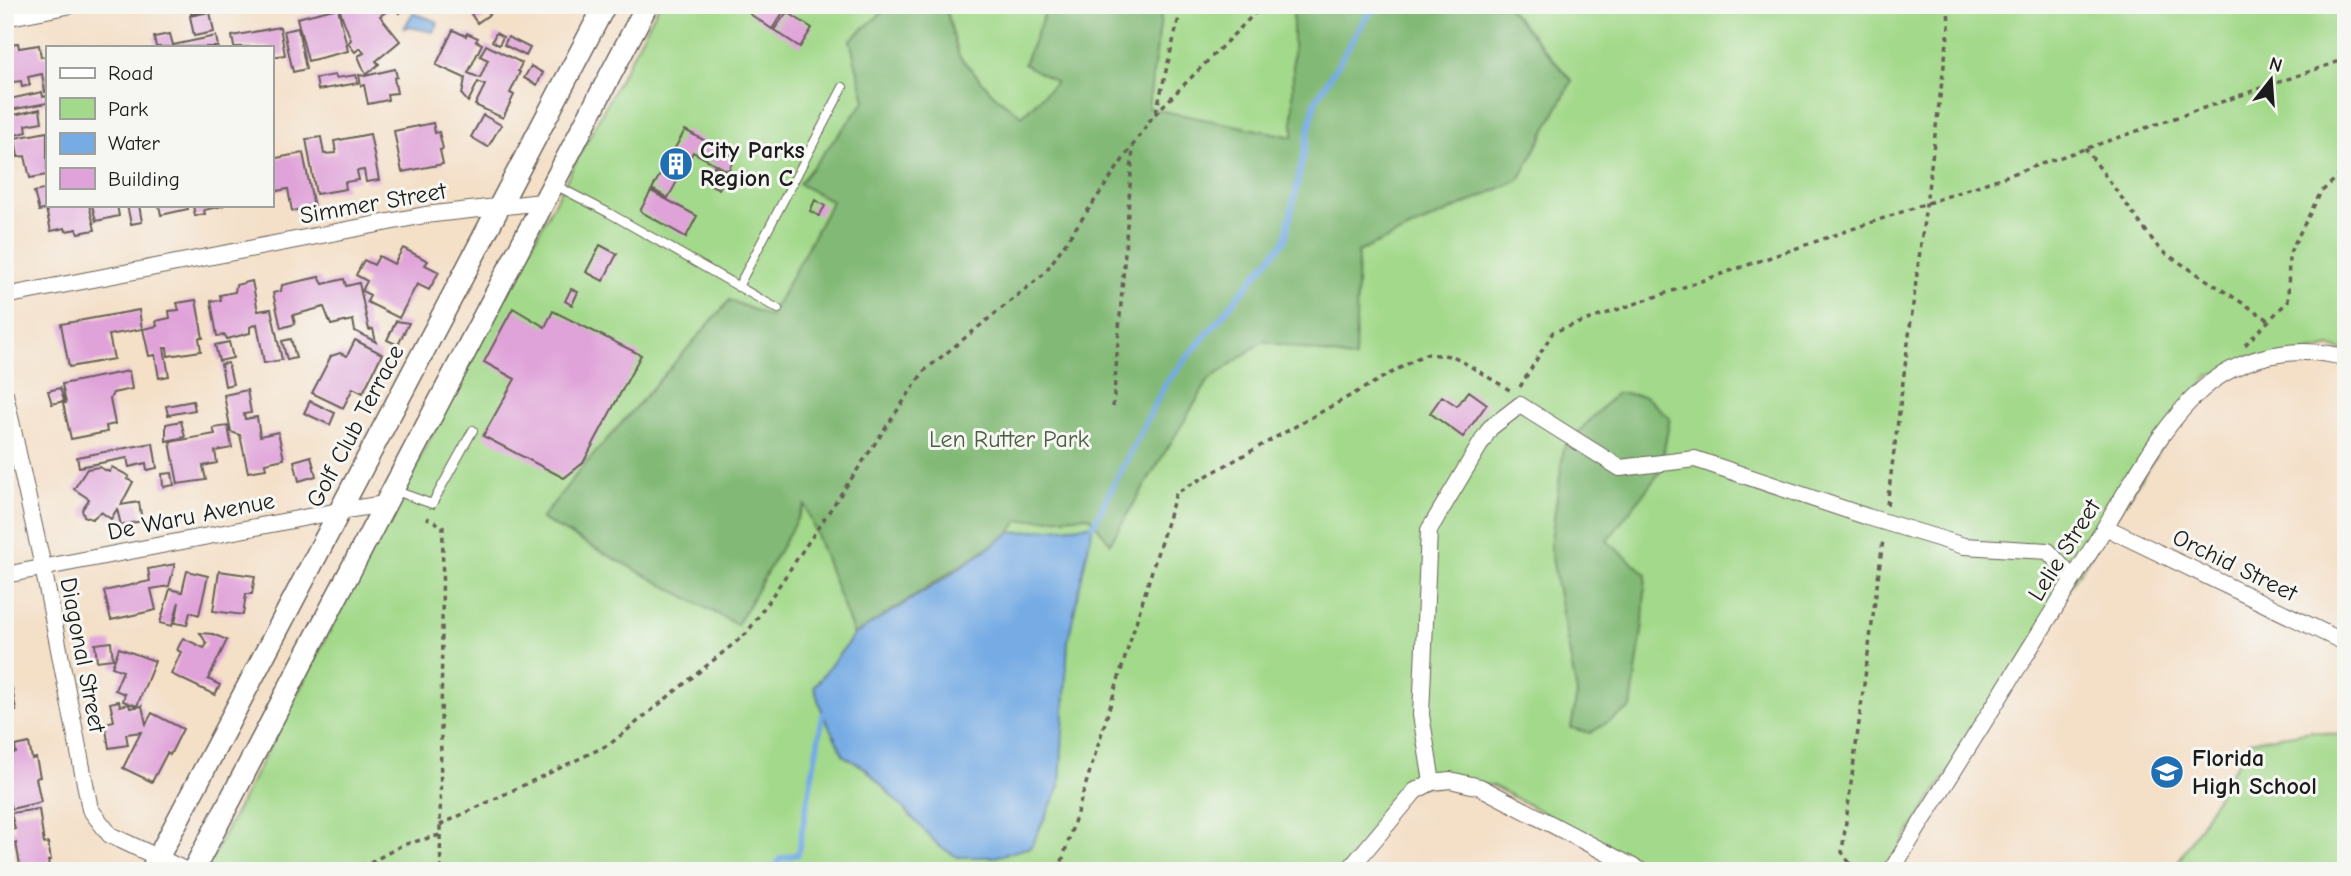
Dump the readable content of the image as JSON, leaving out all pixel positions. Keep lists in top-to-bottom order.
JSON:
{
  "streets": {
    "street": [
      "Simmer Street",
      "Golf Club Terrace",
      "De Waru Avenue",
      "Lelie Street",
      "Orchid Street",
      "Diagonal Street"
    ]
  },
  "crossings": [
    ["Simmer Street", "Golf Club Terrace"],
    ["Golf Club Terrace", "De Waru Avenue"],
    ["Golf Club Terrace", "Diagonal Street"],
    ["De Waru Avenue", "Diagonal Street"],
    ["Lelie Street", "Orchid Street"]
  ],
  "parks": ["Len Rutter Park"],
  "places": {
    "building": ["City Parks Region C"],
    "school or university": ["Florida High School"]
  },
  "legend": [
    "Road",
    "Park",
    "Water",
    "Building"
  ],
  "north": "top"
}
